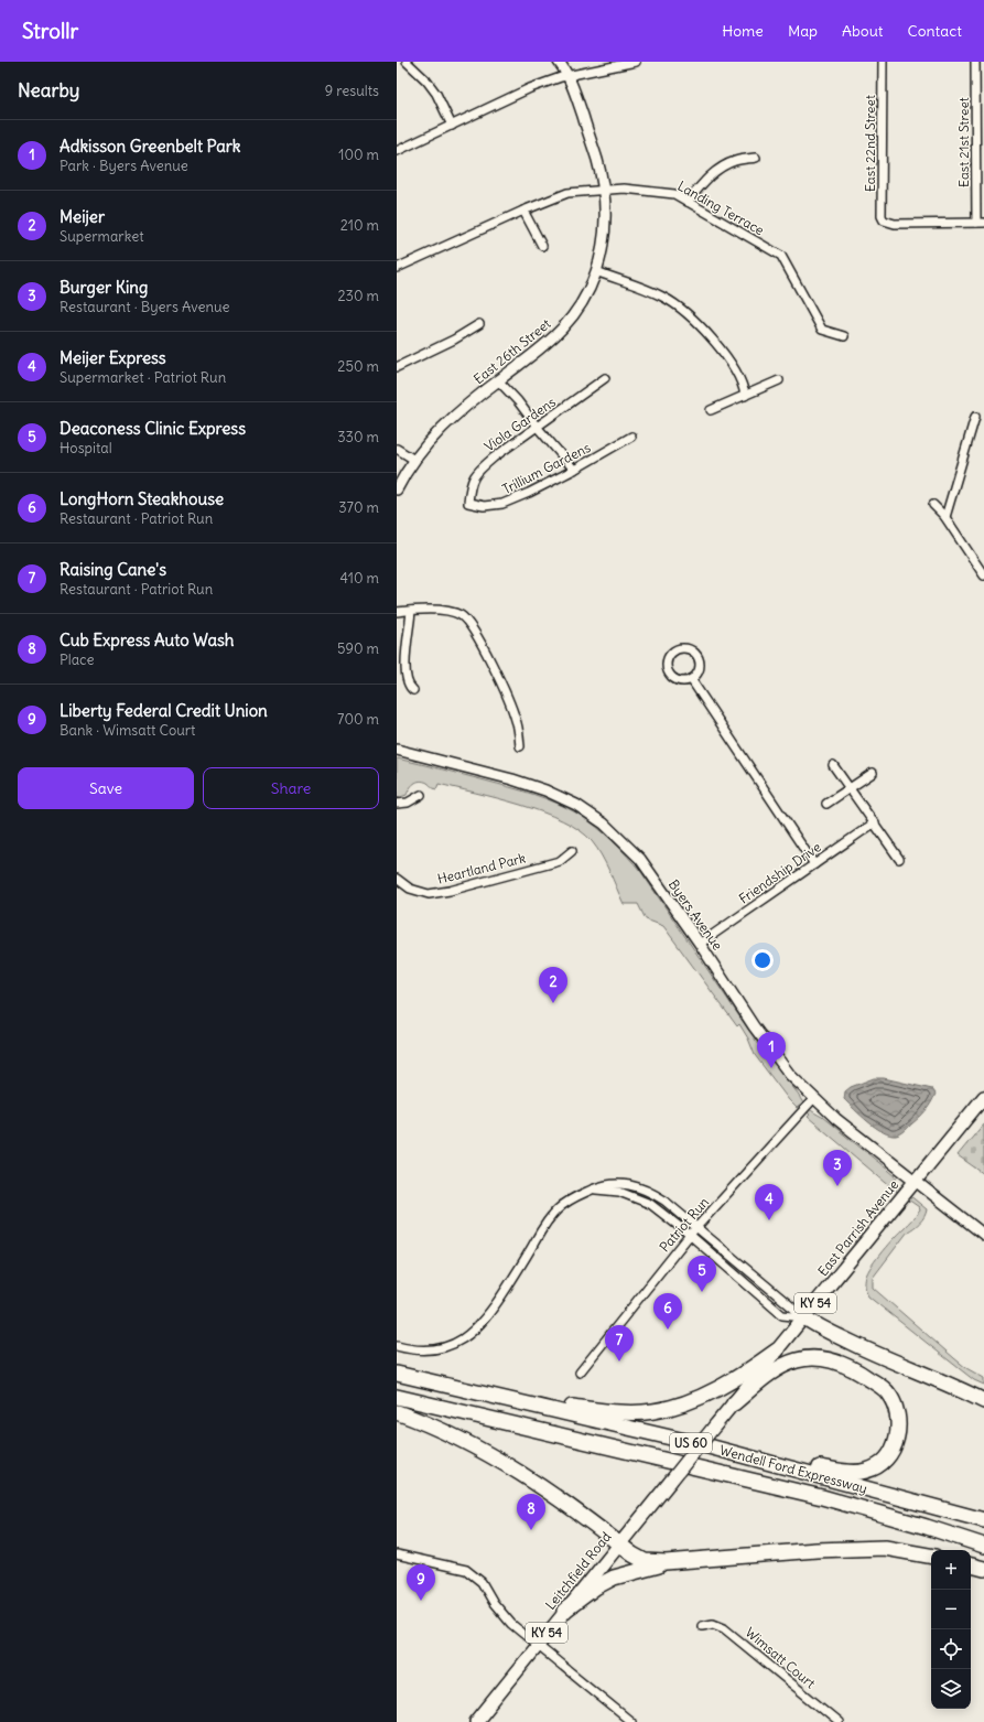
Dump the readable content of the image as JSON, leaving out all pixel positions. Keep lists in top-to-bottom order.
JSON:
{
  "streets": {
    "highway": ["US 60", "Wendell Ford Expressway"],
    "main road": ["East Parrish Avenue", "KY 54", "Leitchfield Road"],
    "street": [
      "East 21st Street",
      "East 22nd Street",
      "Landing Terrace",
      "East 26th Street",
      "Viola Gardens",
      "Trillium Gardens",
      "Heartland Park",
      "Friendship Drive",
      "Byers Avenue",
      "Patriot Run",
      "Wimsatt Court"
    ]
  },
  "crossings": [
    ["East 21st Street", "East 22nd Street"],
    ["Landing Terrace", "East 26th Street"],
    ["Viola Gardens", "Trillium Gardens"],
    ["Friendship Drive", "Byers Avenue"],
    ["Byers Avenue", "Patriot Run"],
    ["Byers Avenue", "East Parrish Avenue"],
    ["East Parrish Avenue", "Leitchfield Road"],
    ["US 60", "Wendell Ford Expressway"]
  ],
  "page": {
    "header": "Strollr",
    "nav": [
      "Home",
      "Map",
      "About",
      "Contact"
    ],
    "heading": ["Nearby", "9 results"],
    "list": [
      {
        "mark": "1",
        "name": "Adkisson Greenbelt Park",
        "note": "Park · Byers Avenue",
        "value": "100 m"
      },
      {
        "mark": "2",
        "name": "Meijer",
        "note": "Supermarket",
        "value": "210 m"
      },
      {
        "mark": "3",
        "name": "Burger King",
        "note": "Restaurant · Byers Avenue",
        "value": "230 m"
      },
      {
        "mark": "4",
        "name": "Meijer Express",
        "note": "Supermarket · Patriot Run",
        "value": "250 m"
      },
      {
        "mark": "5",
        "name": "Deaconess Clinic Express",
        "note": "Hospital",
        "value": "330 m"
      },
      {
        "mark": "6",
        "name": "LongHorn Steakhouse",
        "note": "Restaurant · Patriot Run",
        "value": "370 m"
      },
      {
        "mark": "7",
        "name": "Raising Cane's",
        "note": "Restaurant · Patriot Run",
        "value": "410 m"
      },
      {
        "mark": "8",
        "name": "Cub Express Auto Wash",
        "note": "Place",
        "value": "590 m"
      },
      {
        "mark": "9",
        "name": "Liberty Federal Credit Union",
        "note": "Bank · Wimsatt Court",
        "value": "700 m"
      }
    ],
    "buttons": ["Save", "Share"],
    "pins": [
      "2",
      "1",
      "3",
      "4",
      "5",
      "6",
      "7",
      "8",
      "9"
    ],
    "map_buttons": ["+", "−"]
  }
}
